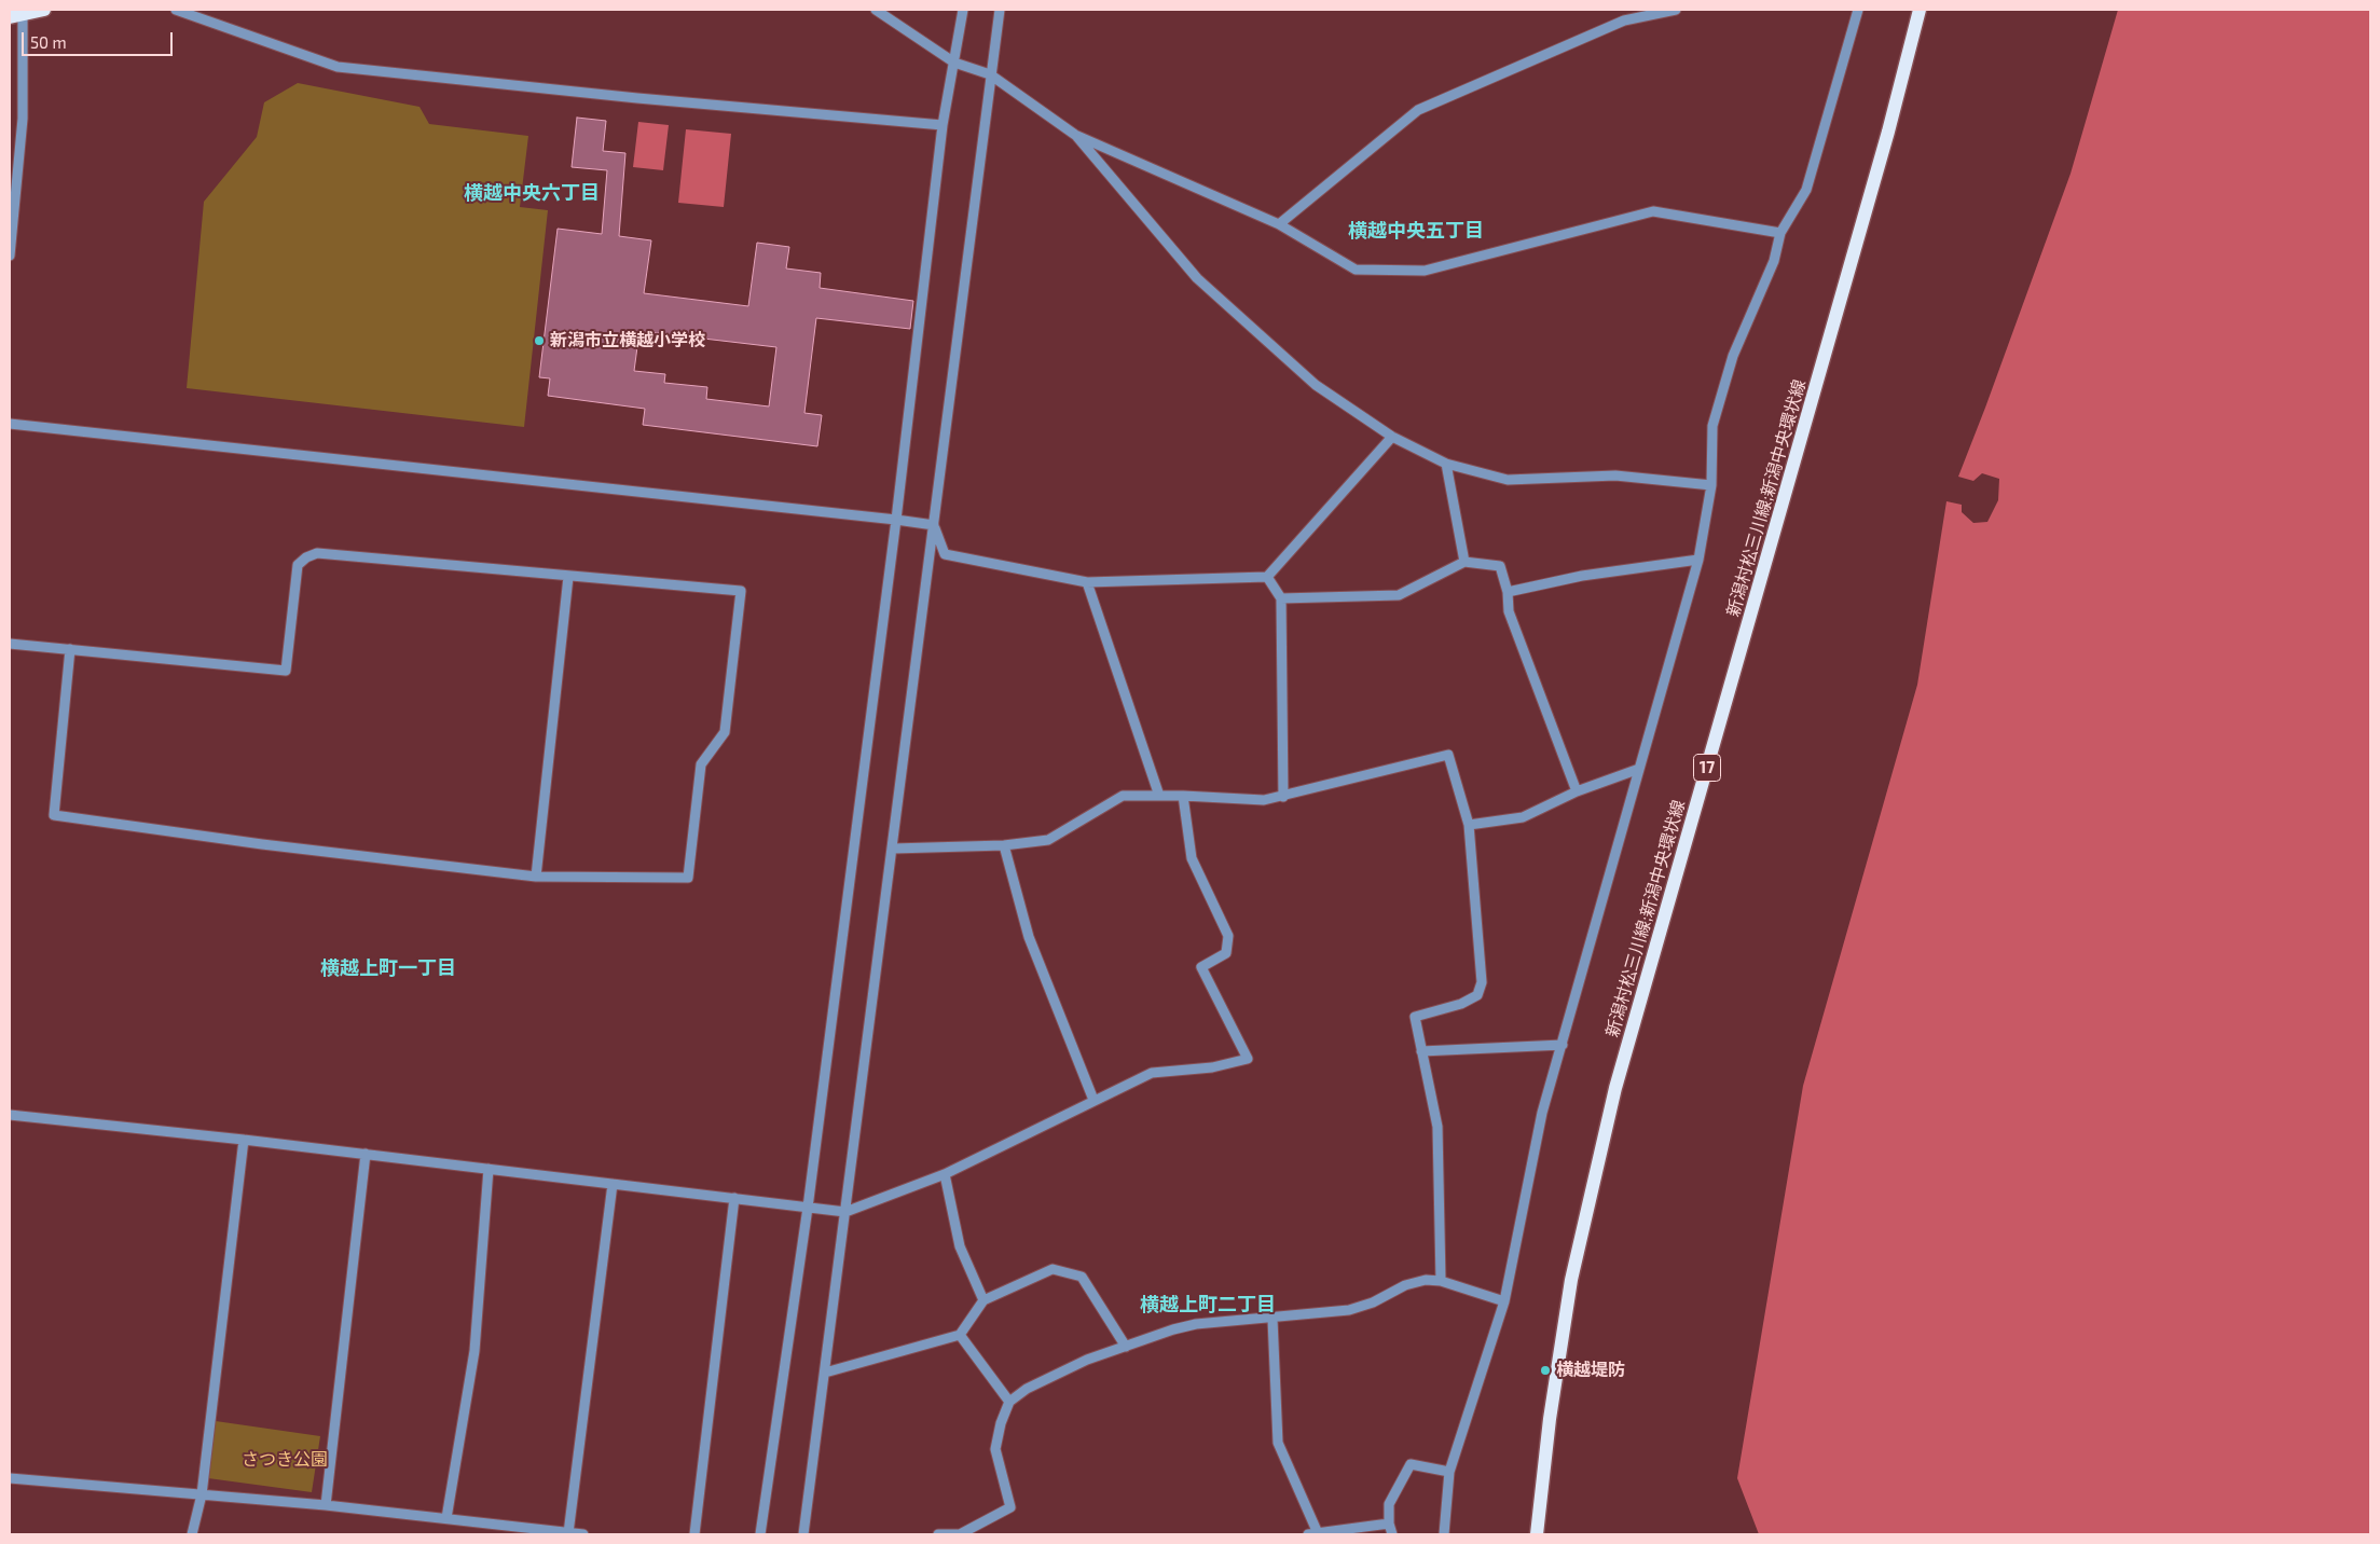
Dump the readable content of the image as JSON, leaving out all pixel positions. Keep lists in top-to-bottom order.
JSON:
{
  "streets": {
    "main road": ["新潟村松三川線;新潟中央環状線", "17"]
  },
  "districts": [
    "横越中央六丁目",
    "横越中央五丁目",
    "横越上町一丁目",
    "横越上町二丁目"
  ],
  "parks": ["さつき公園"],
  "places": ["新潟市立横越小学校", "横越堤防"],
  "scale_bar": "50 m"
}
